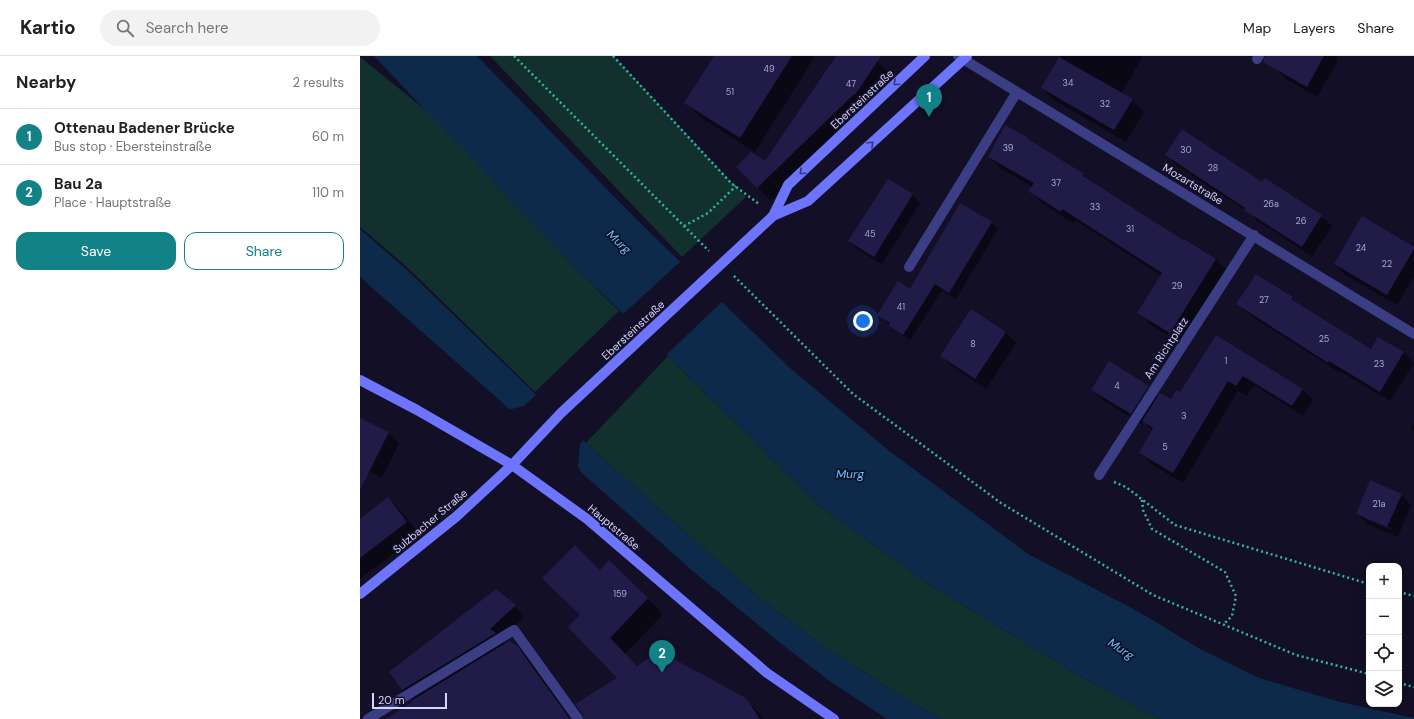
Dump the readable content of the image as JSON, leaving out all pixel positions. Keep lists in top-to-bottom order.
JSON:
{
  "streets": {
    "street": [
      "Ebersteinstraße",
      "Mozartstraße",
      "Am Richtplatz",
      "Sulzbacher Straße",
      "Hauptstraße"
    ]
  },
  "crossings": [
    ["Ebersteinstraße", "Mozartstraße"],
    ["Ebersteinstraße", "Sulzbacher Straße"],
    ["Ebersteinstraße", "Hauptstraße"],
    ["Mozartstraße", "Am Richtplatz"],
    ["Sulzbacher Straße", "Hauptstraße"]
  ],
  "water": ["Murg"],
  "house_numbers": [
    "49",
    "34",
    "47",
    "51",
    "32",
    "39",
    "30",
    "28",
    "37",
    "26a",
    "33",
    "26",
    "31",
    "45",
    "24",
    "22",
    "29",
    "27",
    "41",
    "25",
    "8",
    "1",
    "23",
    "4",
    "3",
    "5",
    "21a",
    "159"
  ],
  "scale_bar": "20 m",
  "page": {
    "header": "Kartio",
    "search": "Search here",
    "nav": ["Map", "Layers", "Share"],
    "heading": ["Nearby", "2 results"],
    "pins": ["1", "2"],
    "list": [
      {
        "mark": "1",
        "name": "Ottenau Badener Brücke",
        "note": "Bus stop · Ebersteinstraße",
        "value": "60 m"
      },
      {
        "mark": "2",
        "name": "Bau 2a",
        "note": "Place · Hauptstraße",
        "value": "110 m"
      }
    ],
    "buttons": ["Save", "Share"],
    "map_buttons": ["+", "−"],
    "scale": "20 m"
  }
}
